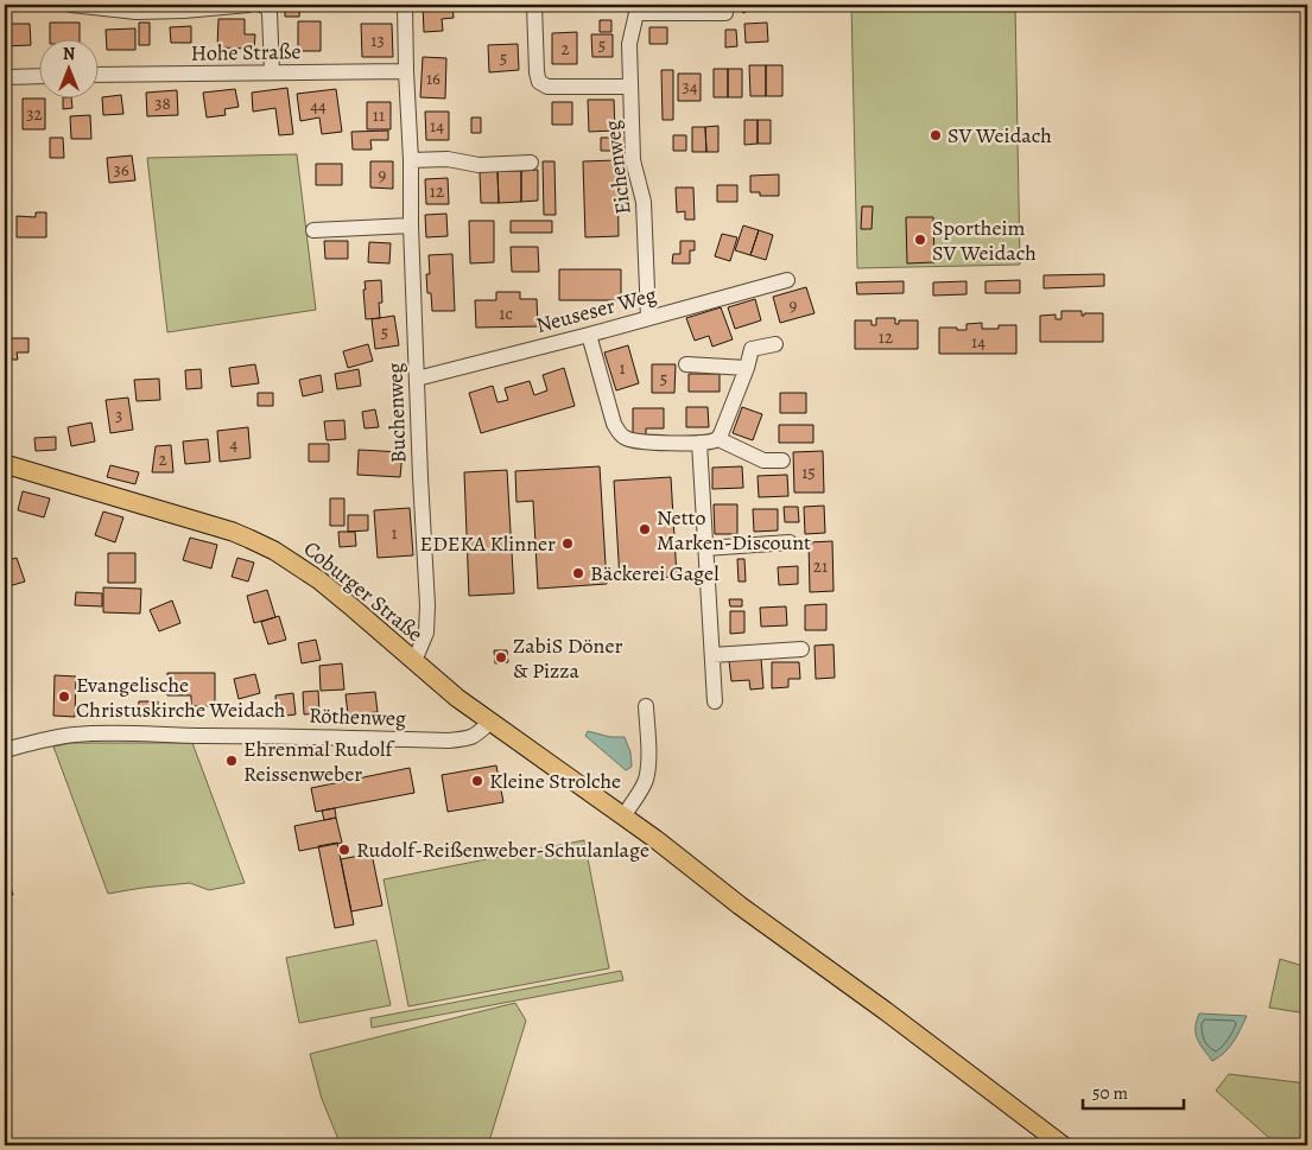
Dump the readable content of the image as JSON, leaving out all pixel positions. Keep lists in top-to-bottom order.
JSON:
{
  "streets": {
    "main road": ["Coburger Straße"],
    "street": [
      "Hohe Straße",
      "Eichenweg",
      "Neuseser Weg",
      "Buchenweg",
      "Röthenweg"
    ]
  },
  "crossings": [
    ["Hohe Straße", "Buchenweg"],
    ["Eichenweg", "Neuseser Weg"],
    ["Neuseser Weg", "Buchenweg"],
    ["Buchenweg", "Coburger Straße"],
    ["Coburger Straße", "Röthenweg"]
  ],
  "places": [
    "SV Weidach",
    "Sportheim SV Weidach",
    "Netto Marken-Discount",
    "EDEKA Klinner",
    "Bäckerei Gagel",
    "ZabiS Döner & Pizza",
    "Evangelische Christuskirche Weidach",
    "Ehrenmal Rudolf Reissenweber",
    "Kleine Strolche",
    "Rudolf-Reißenweber-Schulanlage"
  ],
  "house_numbers": [
    "13",
    "5",
    "2",
    "5",
    "16",
    "34",
    "38",
    "44",
    "32",
    "11",
    "14",
    "36",
    "9",
    "12",
    "9",
    "1c",
    "5",
    "12",
    "14",
    "1",
    "5",
    "3",
    "4",
    "2",
    "15",
    "1",
    "21"
  ],
  "scale_bar": "50 m",
  "north": "top"
}
